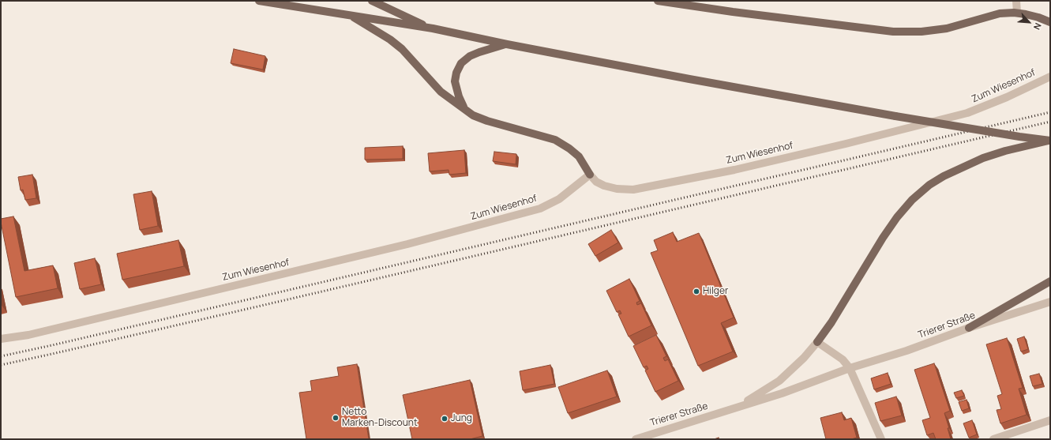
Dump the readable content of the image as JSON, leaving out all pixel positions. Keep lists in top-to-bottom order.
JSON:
{
  "streets": {
    "street": ["Zum Wiesenhof", "Trierer Straße"]
  },
  "places": ["Hilger", "Netto Marken-Discount", "Jung"],
  "north": "bottom right"
}
